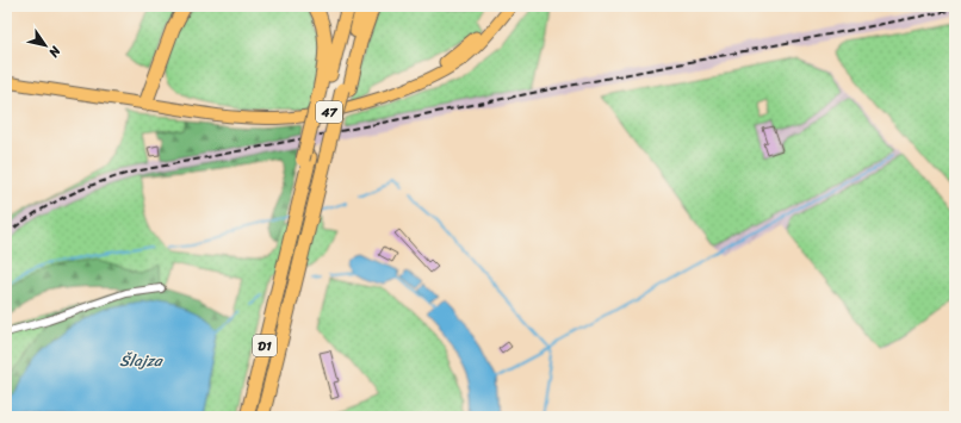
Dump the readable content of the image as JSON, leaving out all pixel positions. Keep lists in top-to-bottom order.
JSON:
{
  "streets": {
    "highway": ["D1"],
    "main road": ["47"]
  },
  "water": ["Šlajza"],
  "north": "bottom right"
}
